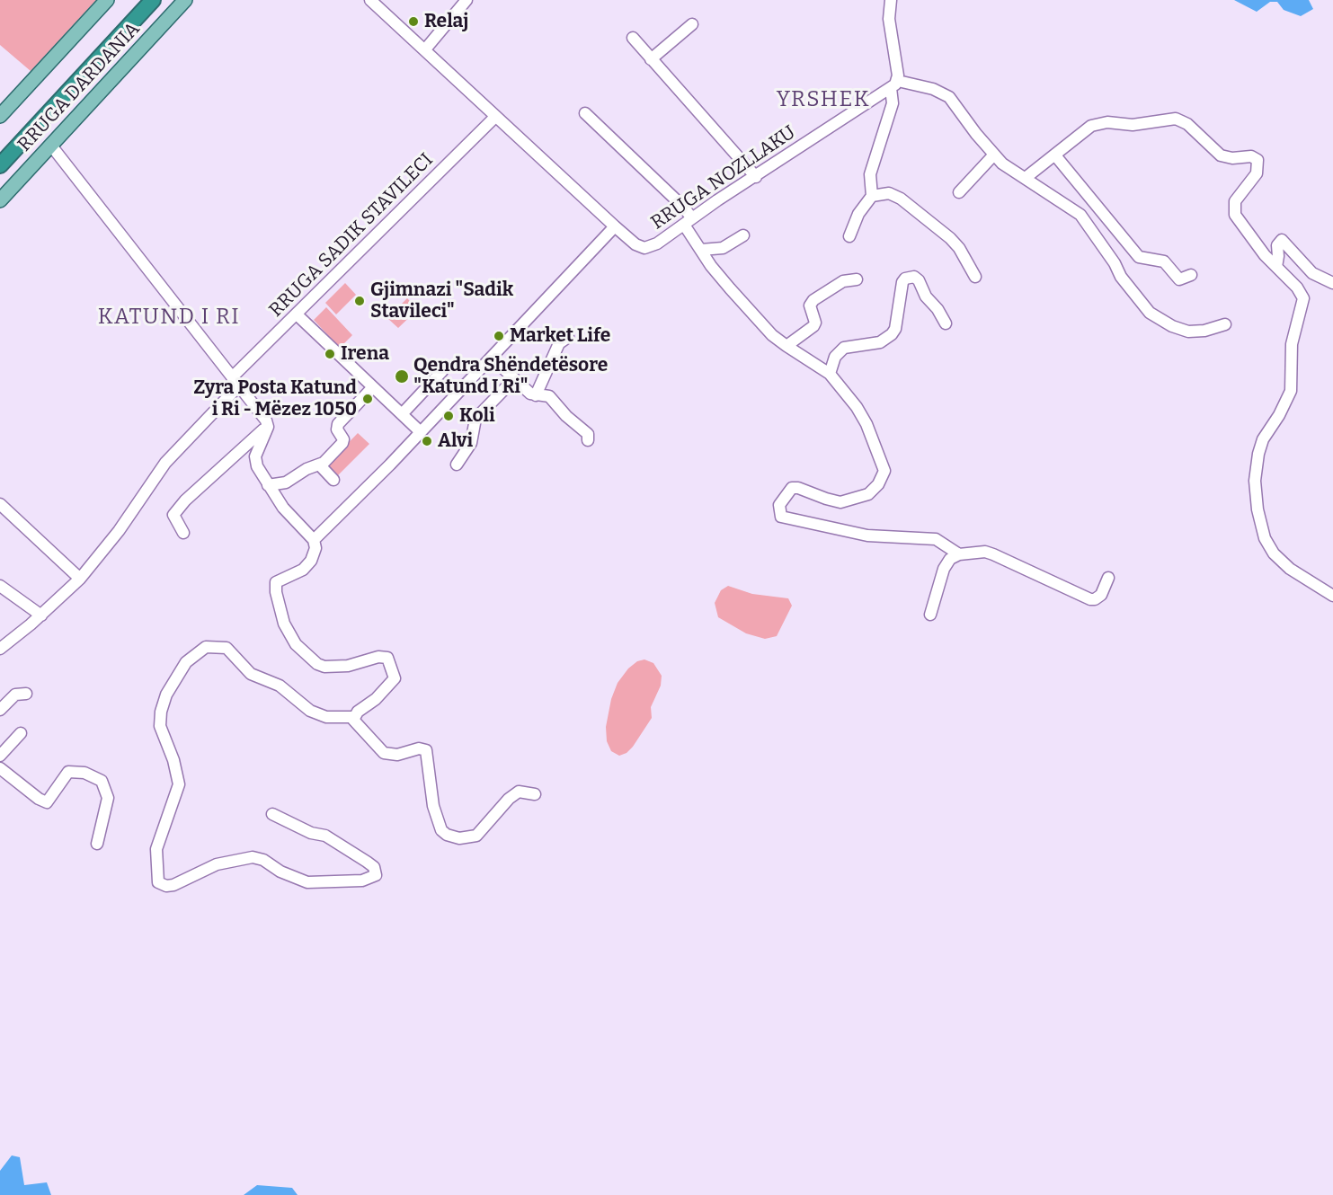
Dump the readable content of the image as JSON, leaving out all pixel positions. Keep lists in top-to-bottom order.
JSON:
{
  "streets": {
    "main road": ["RRUGA DARDANIA"],
    "street": ["RRUGA NOZLLAKU", "RRUGA SADIK STAVILECI"]
  },
  "crossings": [
    ["RRUGA NOZLLAKU", "RRUGA SADIK STAVILECI"]
  ],
  "districts": ["YRSHEK", "KATUND I RI"],
  "places": [
    "Relaj",
    "Gjimnazi \"Sadik Stavileci\"",
    "Market Life",
    "Irena",
    "Qendra Shëndetësore \"Katund I Ri\"",
    "Zyra Posta Katund i Ri - Mëzez 1050",
    "Koli",
    "Alvi"
  ]
}
